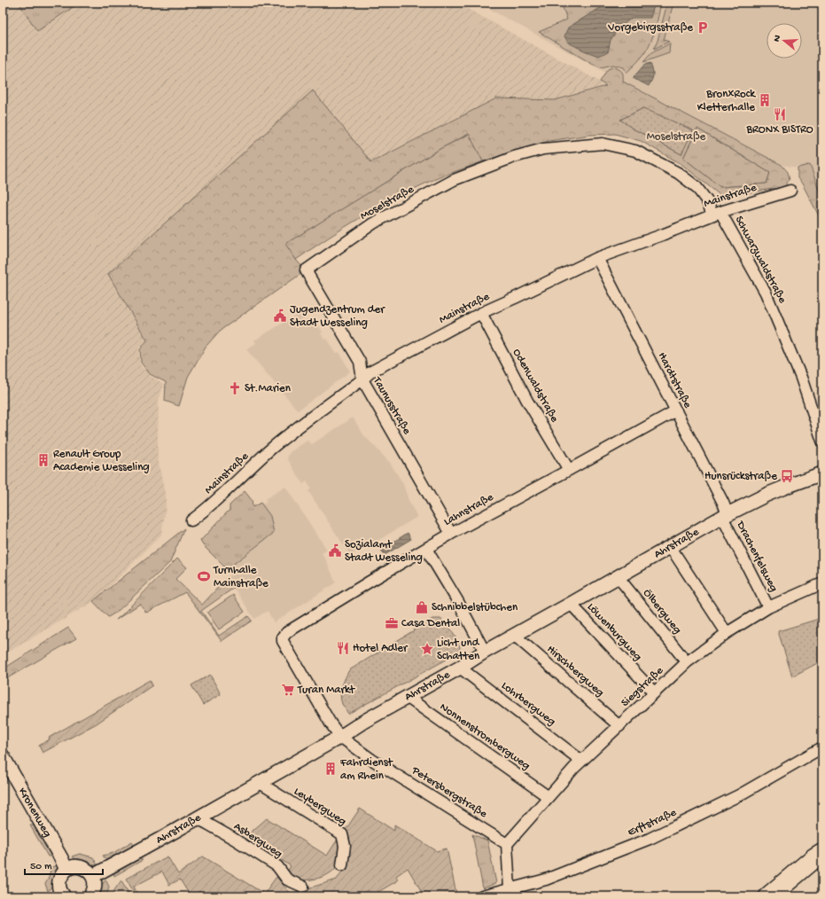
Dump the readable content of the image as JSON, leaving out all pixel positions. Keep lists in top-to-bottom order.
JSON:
{
  "streets": {
    "street": [
      "Mainstraße",
      "Moselstraße",
      "Schwarzwaldstraße",
      "Hardtstraße",
      "Odenwaldstraße",
      "Taunusstraße",
      "Lahnstraße",
      "Ahrstraße",
      "Drachenfelsweg",
      "Ölbergweg",
      "Löwenburgweg",
      "Hirschbergweg",
      "Siegstraße",
      "Lohrbergweg",
      "Nonnenstrombergweg",
      "Petersbergstraße",
      "Leybergweg",
      "Kronenweg",
      "Erftstraße",
      "Asbergweg"
    ]
  },
  "crossings": [
    ["Mainstraße", "Moselstraße"],
    ["Mainstraße", "Schwarzwaldstraße"],
    ["Mainstraße", "Hardtstraße"],
    ["Mainstraße", "Odenwaldstraße"],
    ["Mainstraße", "Taunusstraße"],
    ["Moselstraße", "Schwarzwaldstraße"],
    ["Moselstraße", "Taunusstraße"],
    ["Hardtstraße", "Lahnstraße"],
    ["Hardtstraße", "Ahrstraße"],
    ["Hardtstraße", "Drachenfelsweg"],
    ["Odenwaldstraße", "Lahnstraße"],
    ["Taunusstraße", "Lahnstraße"],
    ["Lahnstraße", "Petersbergstraße"],
    ["Ahrstraße", "Drachenfelsweg"],
    ["Ahrstraße", "Ölbergweg"],
    ["Ahrstraße", "Löwenburgweg"],
    ["Ahrstraße", "Hirschbergweg"],
    ["Ahrstraße", "Lohrbergweg"],
    ["Ahrstraße", "Nonnenstrombergweg"],
    ["Ahrstraße", "Petersbergstraße"],
    ["Ahrstraße", "Leybergweg"],
    ["Ahrstraße", "Asbergweg"],
    ["Drachenfelsweg", "Siegstraße"],
    ["Ölbergweg", "Siegstraße"],
    ["Löwenburgweg", "Siegstraße"],
    ["Hirschbergweg", "Siegstraße"],
    ["Siegstraße", "Lohrbergweg"],
    ["Siegstraße", "Nonnenstrombergweg"],
    ["Siegstraße", "Petersbergstraße"]
  ],
  "parks": ["Moselstraße"],
  "places": {
    "parking": ["Vorgebirgsstraße"],
    "building": ["BronxRock Kletterhalle", "Renault Group Academie Wesseling", "Fahrdienst am Rhein"],
    "restaurant": ["BRONX BISTRO", "Hotel Adler"],
    "public building": ["Jugendzentrum der Stadt Wesseling", "Sozialamt Stadt Wesseling"],
    "church": ["St.Marien"],
    "bus stop": ["Hunsrückstraße"],
    "sports": ["Turnhalle Mainstraße"],
    "shop": ["Schnibbelstübchen"],
    "office": ["Casa Dental"],
    "place": ["Licht und Schatten"],
    "supermarket": ["Turan Markt"]
  },
  "scale_bar": "50 m",
  "north": "left"
}
